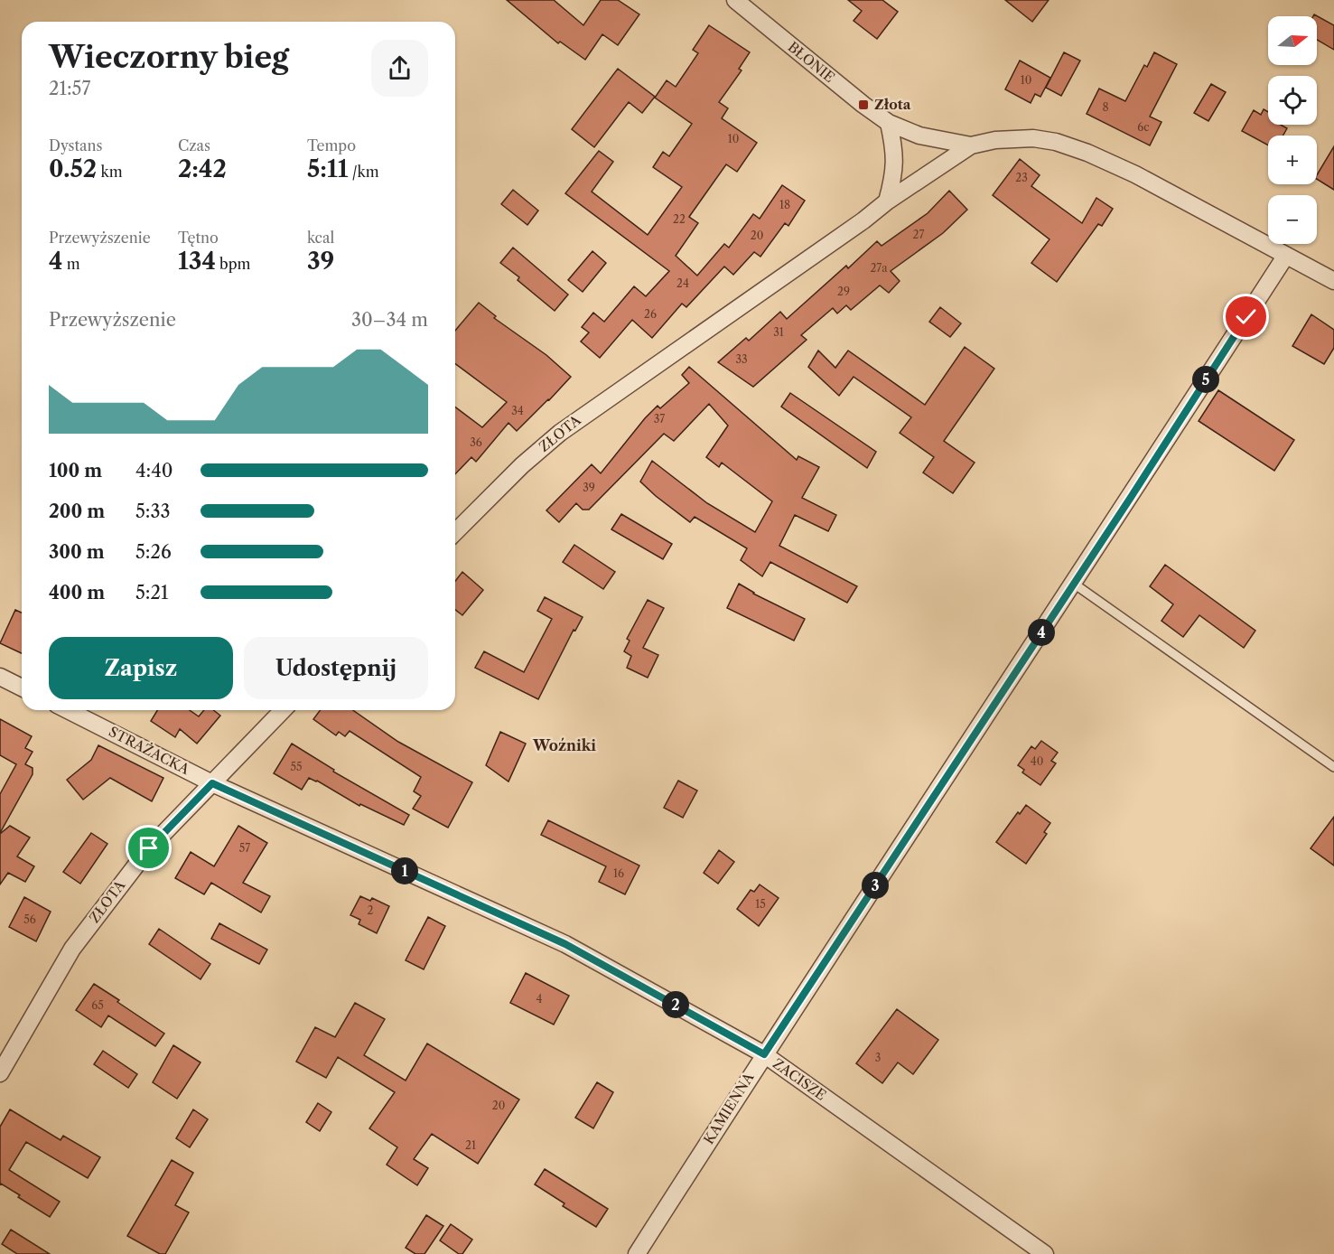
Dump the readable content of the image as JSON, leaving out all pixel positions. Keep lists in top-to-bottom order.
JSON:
{
  "streets": {
    "street": [
      "BŁONIE",
      "ZŁOTA",
      "STRAŻACKA",
      "ZACISZE",
      "KAMIENNA"
    ]
  },
  "crossings": [
    ["BŁONIE", "ZŁOTA"],
    ["ZŁOTA", "STRAŻACKA"],
    ["ZŁOTA", "ZACISZE"],
    ["ZŁOTA", "KAMIENNA"],
    ["STRAŻACKA", "ZACISZE"],
    ["ZACISZE", "KAMIENNA"]
  ],
  "districts": ["Woźniki"],
  "places": {
    "transit": ["Złota"]
  },
  "house_numbers": [
    "10",
    "8",
    "6c",
    "10",
    "23",
    "18",
    "22",
    "27",
    "20",
    "27a",
    "24",
    "29",
    "26",
    "31",
    "33",
    "34",
    "37",
    "36",
    "39",
    "40",
    "55",
    "57",
    "16",
    "15",
    "2",
    "56",
    "4",
    "65",
    "3",
    "20",
    "21"
  ],
  "north": "right",
  "page": {
    "map_buttons": ["+", "−"],
    "heading": ["Wieczorny bieg", "21:57"],
    "stats": [
      ["Dystans", "0.52 km"],
      ["Czas", "2:42"],
      ["Tempo", "5:11 /km"],
      ["Przewyższenie", "4 m"],
      ["Tętno", "134 bpm"],
      ["kcal", "39"]
    ],
    "chart": ["Przewyższenie", "30–34 m"],
    "pins": [
      "5",
      "4",
      "1",
      "3",
      "2"
    ],
    "list": [
      {
        "name": "100 m",
        "note": "4:40"
      },
      {
        "name": "200 m",
        "note": "5:33"
      },
      {
        "name": "300 m",
        "note": "5:26"
      },
      {
        "name": "400 m",
        "note": "5:21"
      }
    ],
    "buttons": ["Zapisz", "Udostępnij"]
  }
}
